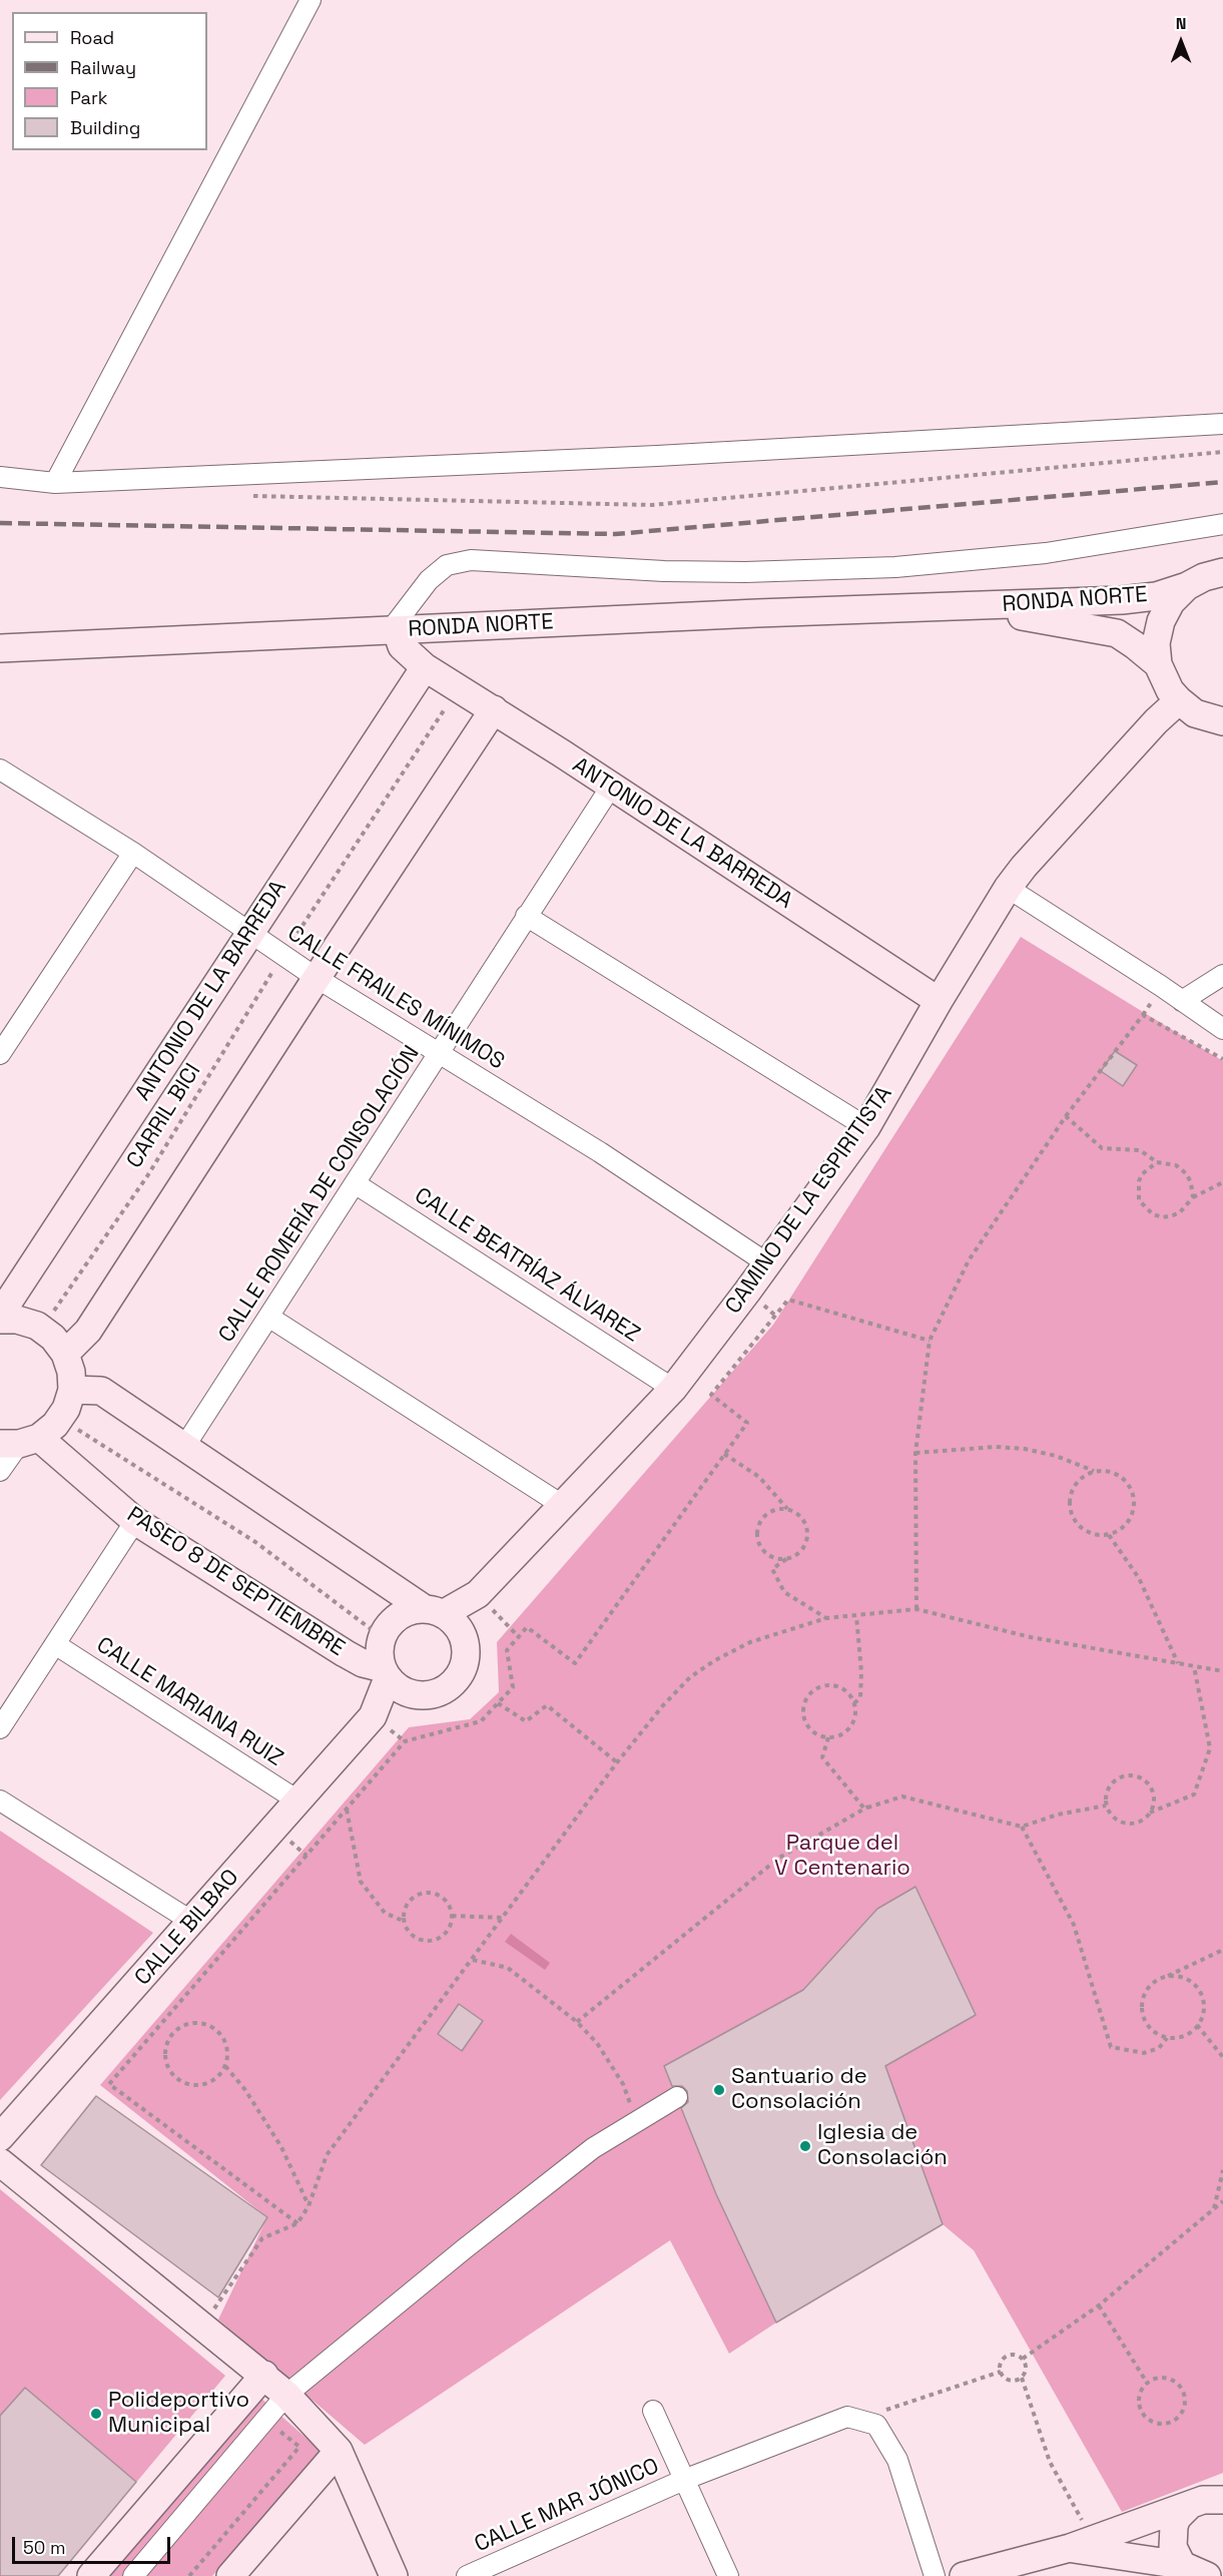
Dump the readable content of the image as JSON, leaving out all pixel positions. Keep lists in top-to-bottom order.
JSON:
{
  "streets": {
    "street": [
      "RONDA NORTE",
      "ANTONIO DE LA BARREDA",
      "CALLE FRAILES MÍNIMOS",
      "CALLE ROMERÍA DE CONSOLACIÓN",
      "CAMINO DE LA ESPIRITISTA",
      "CALLE BEATRÍAZ ÁLVAREZ",
      "PASEO 8 DE SEPTIEMBRE",
      "CALLE MARIANA RUIZ",
      "CALLE BILBAO",
      "CALLE MAR JÓNICO"
    ],
    "path": ["CARRIL BICI"]
  },
  "crossings": [
    ["RONDA NORTE", "ANTONIO DE LA BARREDA"],
    ["RONDA NORTE", "CAMINO DE LA ESPIRITISTA"],
    ["ANTONIO DE LA BARREDA", "CALLE FRAILES MÍNIMOS"],
    ["ANTONIO DE LA BARREDA", "CARRIL BICI"],
    ["ANTONIO DE LA BARREDA", "CALLE ROMERÍA DE CONSOLACIÓN"],
    ["ANTONIO DE LA BARREDA", "CAMINO DE LA ESPIRITISTA"],
    ["CALLE FRAILES MÍNIMOS", "CARRIL BICI"],
    ["CALLE FRAILES MÍNIMOS", "CALLE ROMERÍA DE CONSOLACIÓN"],
    ["CALLE FRAILES MÍNIMOS", "CAMINO DE LA ESPIRITISTA"],
    ["CALLE ROMERÍA DE CONSOLACIÓN", "CALLE BEATRÍAZ ÁLVAREZ"],
    ["CAMINO DE LA ESPIRITISTA", "CALLE BEATRÍAZ ÁLVAREZ"],
    ["CAMINO DE LA ESPIRITISTA", "PASEO 8 DE SEPTIEMBRE"],
    ["CAMINO DE LA ESPIRITISTA", "CALLE BILBAO"],
    ["PASEO 8 DE SEPTIEMBRE", "CALLE BILBAO"],
    ["CALLE MARIANA RUIZ", "CALLE BILBAO"]
  ],
  "parks": ["Parque del V Centenario"],
  "places": ["Santuario de Consolación", "Iglesia de Consolación", "Polideportivo Municipal"],
  "legend": [
    "Road",
    "Railway",
    "Park",
    "Building"
  ],
  "scale_bar": "50 m",
  "north": "top"
}
